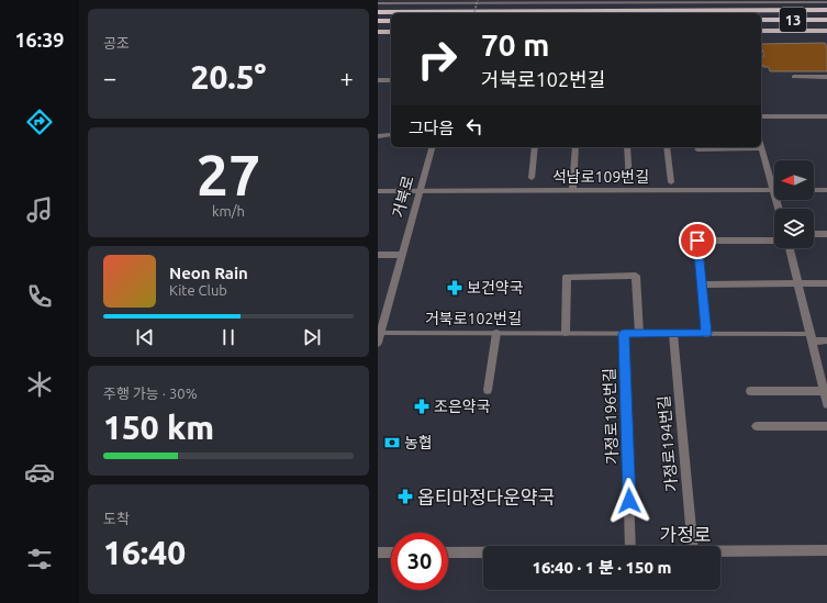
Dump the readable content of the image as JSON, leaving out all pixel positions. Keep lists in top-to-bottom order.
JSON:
{
  "streets": {
    "highway": ["13"],
    "street": [
      "석남로109번길",
      "거북로",
      "가정로196번길",
      "가정로194번길",
      "가정로"
    ],
    "lane": ["거북로102번길"]
  },
  "crossings": [
    ["석남로109번길", "거북로"],
    ["거북로", "거북로102번길"],
    ["거북로102번길", "가정로196번길"],
    ["거북로102번길", "가정로194번길"]
  ],
  "places": {
    "pharmacy": ["보건약국", "조은약국", "옵티마정다운약국"],
    "bank": ["농협"]
  },
  "north": "left",
  "page": {
    "tabs": "16:39",
    "tile": [
      "공조",
      ["27", "km/h"],
      ["주행 가능 · 30%", "150 km"],
      ["도착", "16:40"]
    ],
    "turn": ["70 m", "거북로102번길"],
    "heat": ["−", "20.5°", "+"],
    "then": "그다음",
    "song": ["Neon Rain", "Kite Club"],
    "limit": "30",
    "trip": "16:40 · 1 분 · 150 m"
  }
}
